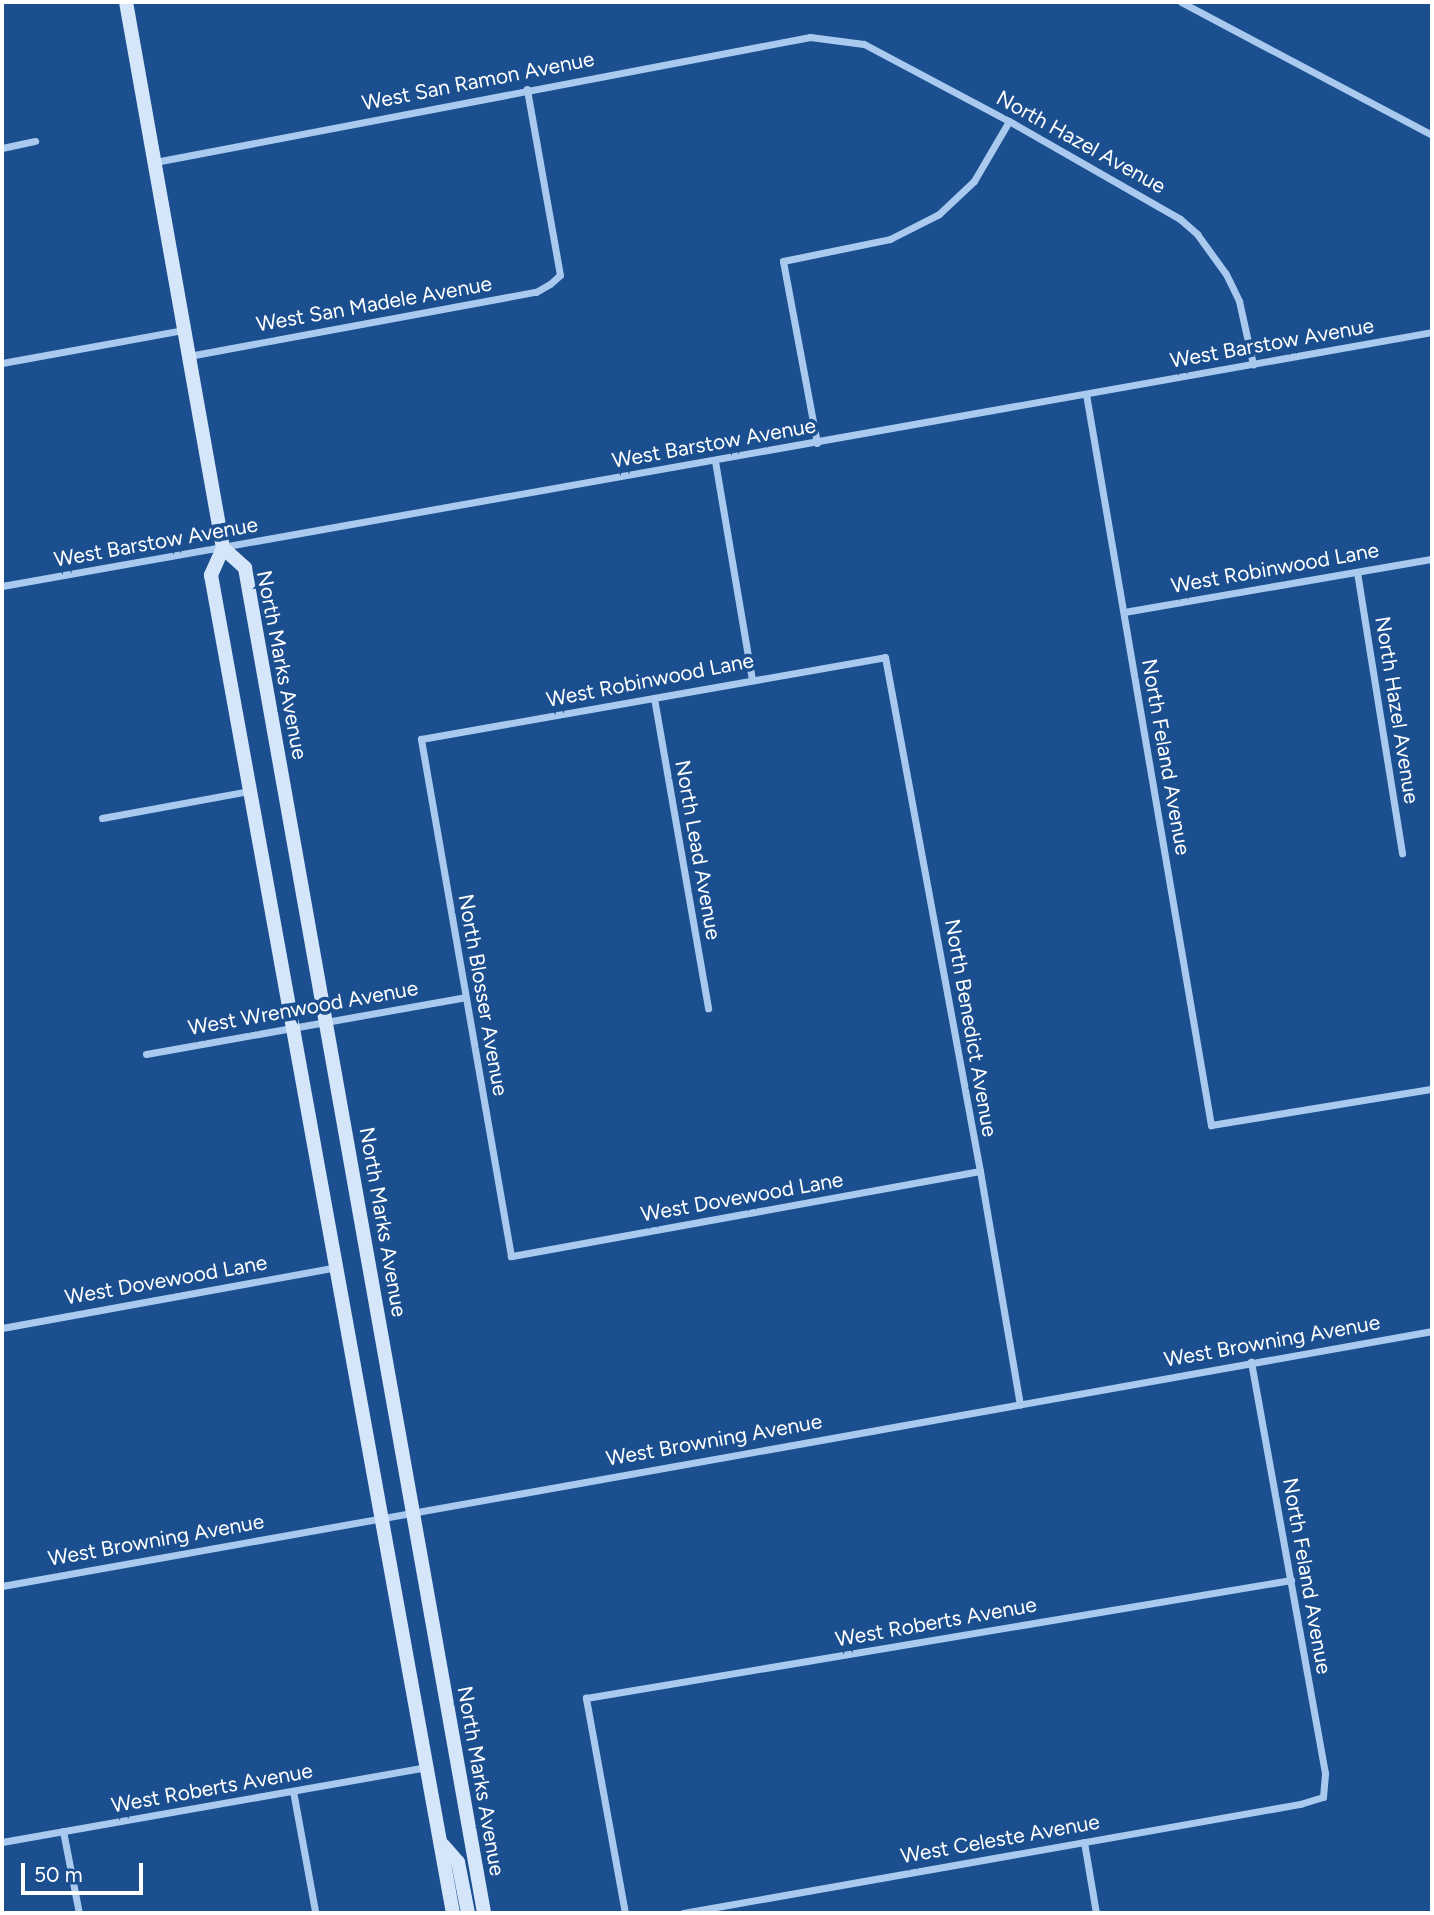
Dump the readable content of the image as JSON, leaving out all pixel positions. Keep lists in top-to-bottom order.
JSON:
{
  "streets": {
    "main road": ["North Marks Avenue"],
    "street": [
      "West San Ramon Avenue",
      "North Hazel Avenue",
      "West San Madele Avenue",
      "West Barstow Avenue",
      "West Robinwood Lane",
      "North Feland Avenue",
      "North Lead Avenue",
      "North Blosser Avenue",
      "West Wrenwood Avenue",
      "North Benedict Avenue",
      "West Dovewood Lane",
      "West Browning Avenue",
      "West Roberts Avenue",
      "West Celeste Avenue"
    ]
  },
  "crossings": [
    ["West San Ramon Avenue", "North Hazel Avenue"],
    ["West San Ramon Avenue", "West San Madele Avenue"],
    ["North Hazel Avenue", "West Barstow Avenue"],
    ["North Hazel Avenue", "West Robinwood Lane"],
    ["West Barstow Avenue", "North Marks Avenue"],
    ["West Barstow Avenue", "North Feland Avenue"],
    ["West Robinwood Lane", "North Feland Avenue"],
    ["West Robinwood Lane", "North Lead Avenue"],
    ["West Robinwood Lane", "North Blosser Avenue"],
    ["West Robinwood Lane", "North Benedict Avenue"],
    ["North Marks Avenue", "West Wrenwood Avenue"],
    ["North Marks Avenue", "West Browning Avenue"],
    ["North Feland Avenue", "West Browning Avenue"],
    ["North Feland Avenue", "West Roberts Avenue"],
    ["North Feland Avenue", "West Celeste Avenue"],
    ["North Blosser Avenue", "West Wrenwood Avenue"],
    ["North Blosser Avenue", "West Dovewood Lane"],
    ["North Benedict Avenue", "West Dovewood Lane"],
    ["North Benedict Avenue", "West Browning Avenue"]
  ],
  "scale_bar": "50 m"
}
